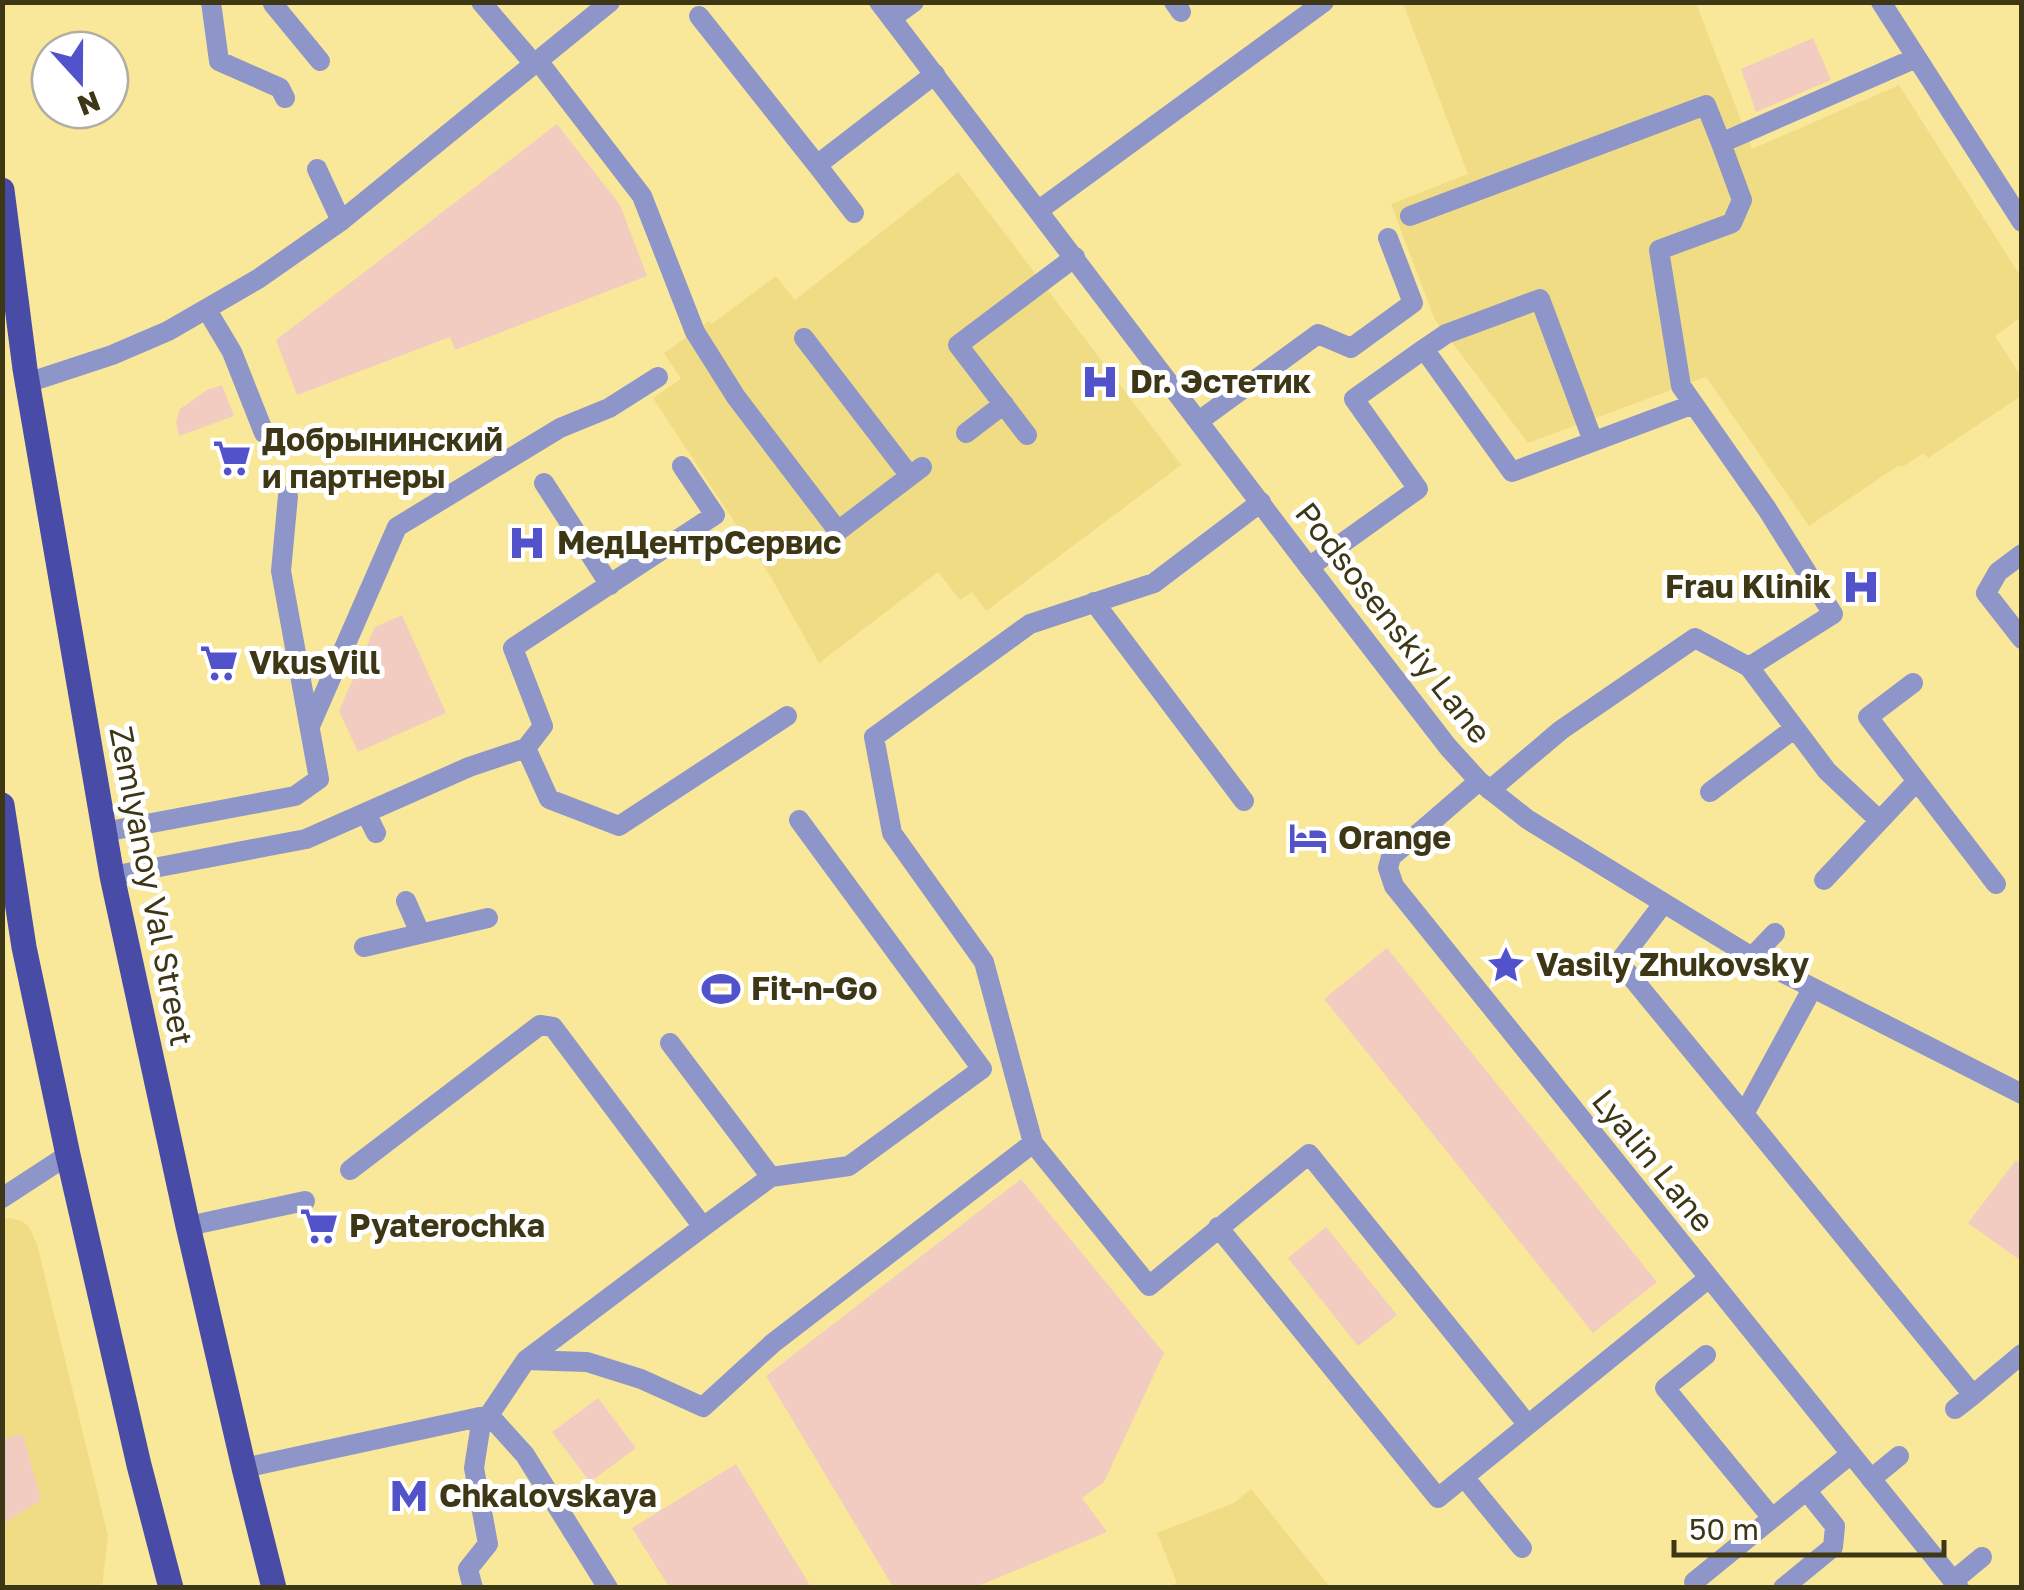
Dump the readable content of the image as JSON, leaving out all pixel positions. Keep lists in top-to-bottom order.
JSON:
{
  "streets": {
    "main road": ["Zemlyanoy Val Street"],
    "street": ["Podsosenskiy Lane", "Lyalin Lane"]
  },
  "crossings": [
    ["Podsosenskiy Lane", "Lyalin Lane"]
  ],
  "places": {
    "hospital": ["Dr. Эстетик", "МедЦентрСервис", "Frau Klinik"],
    "supermarket": ["Добрынинский и партнеры", "VkusVill", "Pyaterochka"],
    "hotel": ["Orange"],
    "place": ["Vasily Zhukovsky"],
    "sports": ["Fit-n-Go"],
    "metro station": ["Chkalovskaya"]
  },
  "scale_bar": "50 m",
  "north": "bottom"
}
